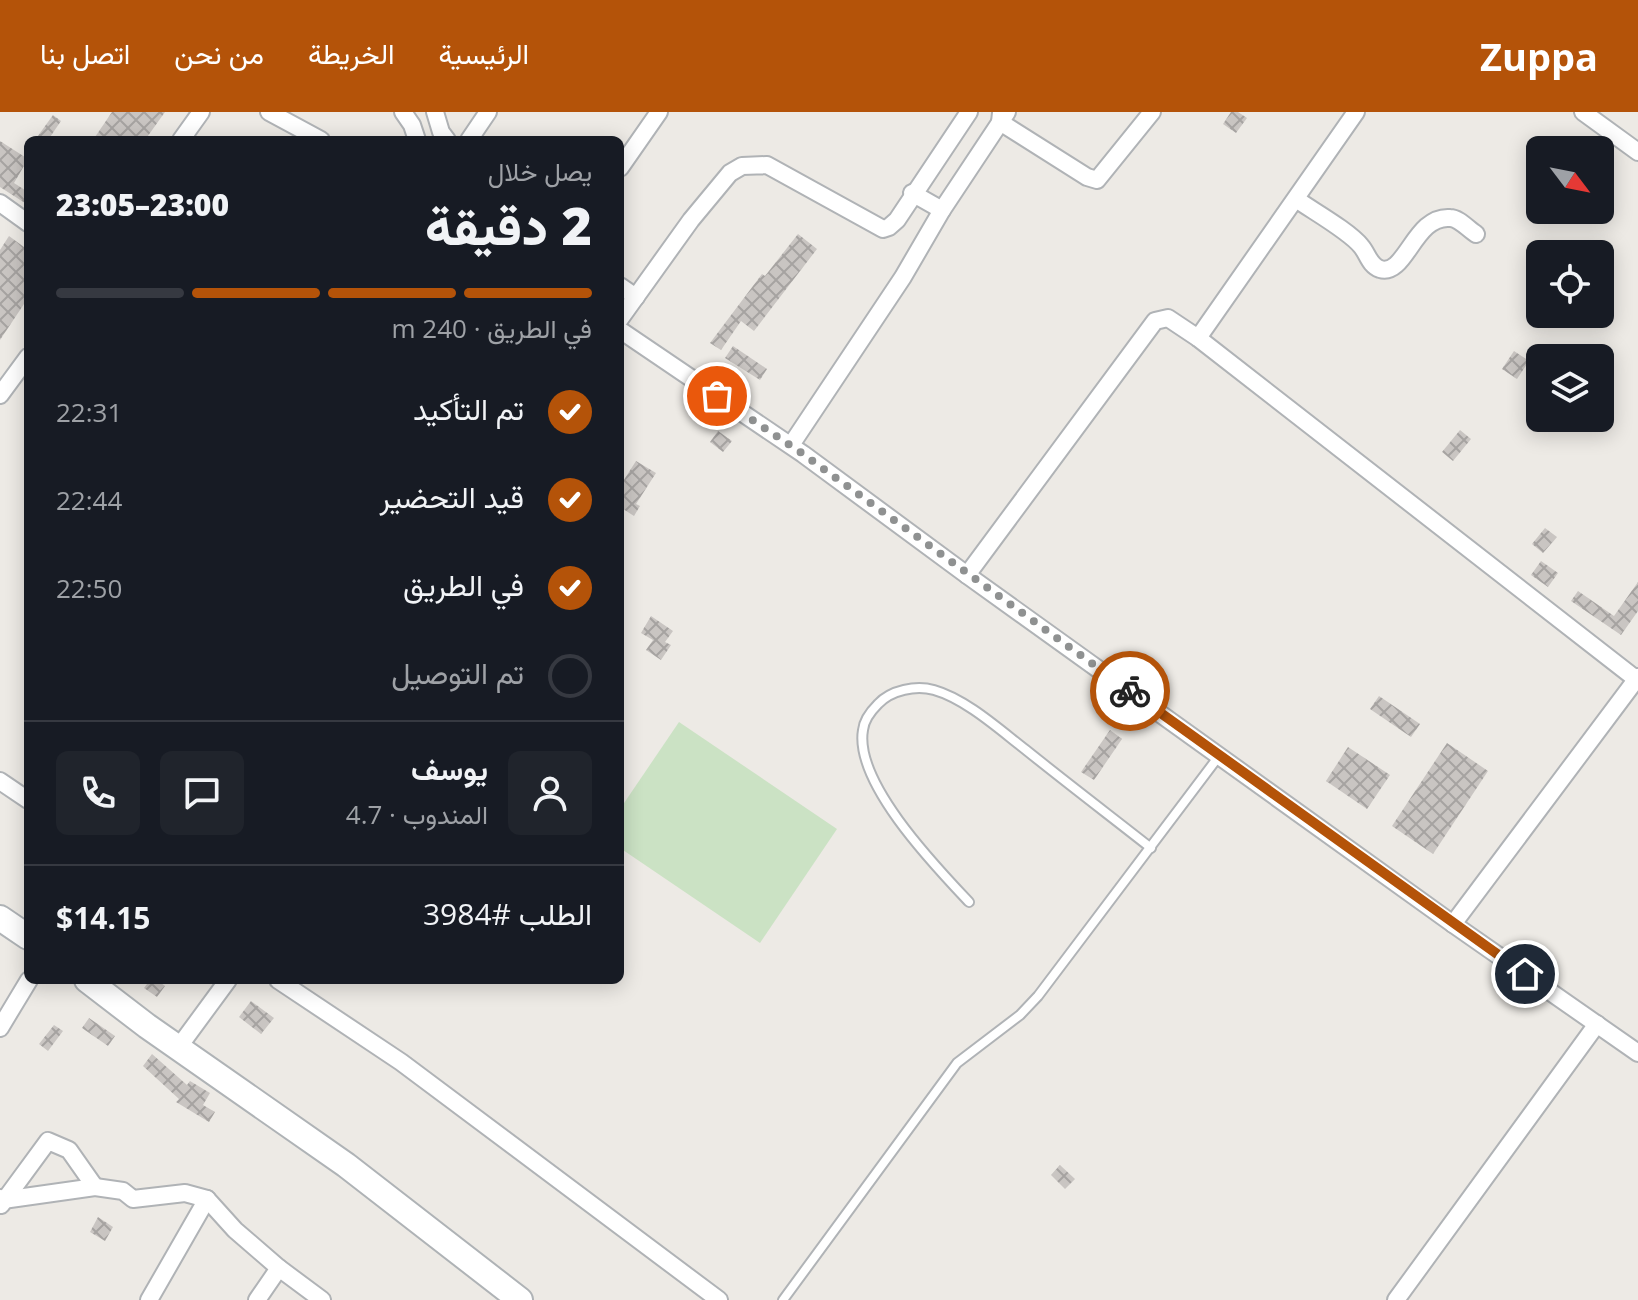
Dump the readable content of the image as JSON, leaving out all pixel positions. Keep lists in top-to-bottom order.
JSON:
{
  "north": "bottom right",
  "page": {
    "header": "Zuppa",
    "nav": [
      "الرئيسية",
      "الخريطة",
      "من نحن",
      "اتصل بنا"
    ],
    "heading": ["2 دقيقة", "يصل خلال", "23:00–23:05"],
    "panel": [
      "يوسف",
      "المندوب · 4.7",
      "الطلب #3984",
      "$14.15"
    ],
    "bar": "في الطريق · 240 m",
    "list": [
      ["تم التأكيد", "22:31"],
      ["قيد التحضير", "22:44"],
      ["في الطريق", "22:50"],
      "تم التوصيل"
    ]
  }
}
